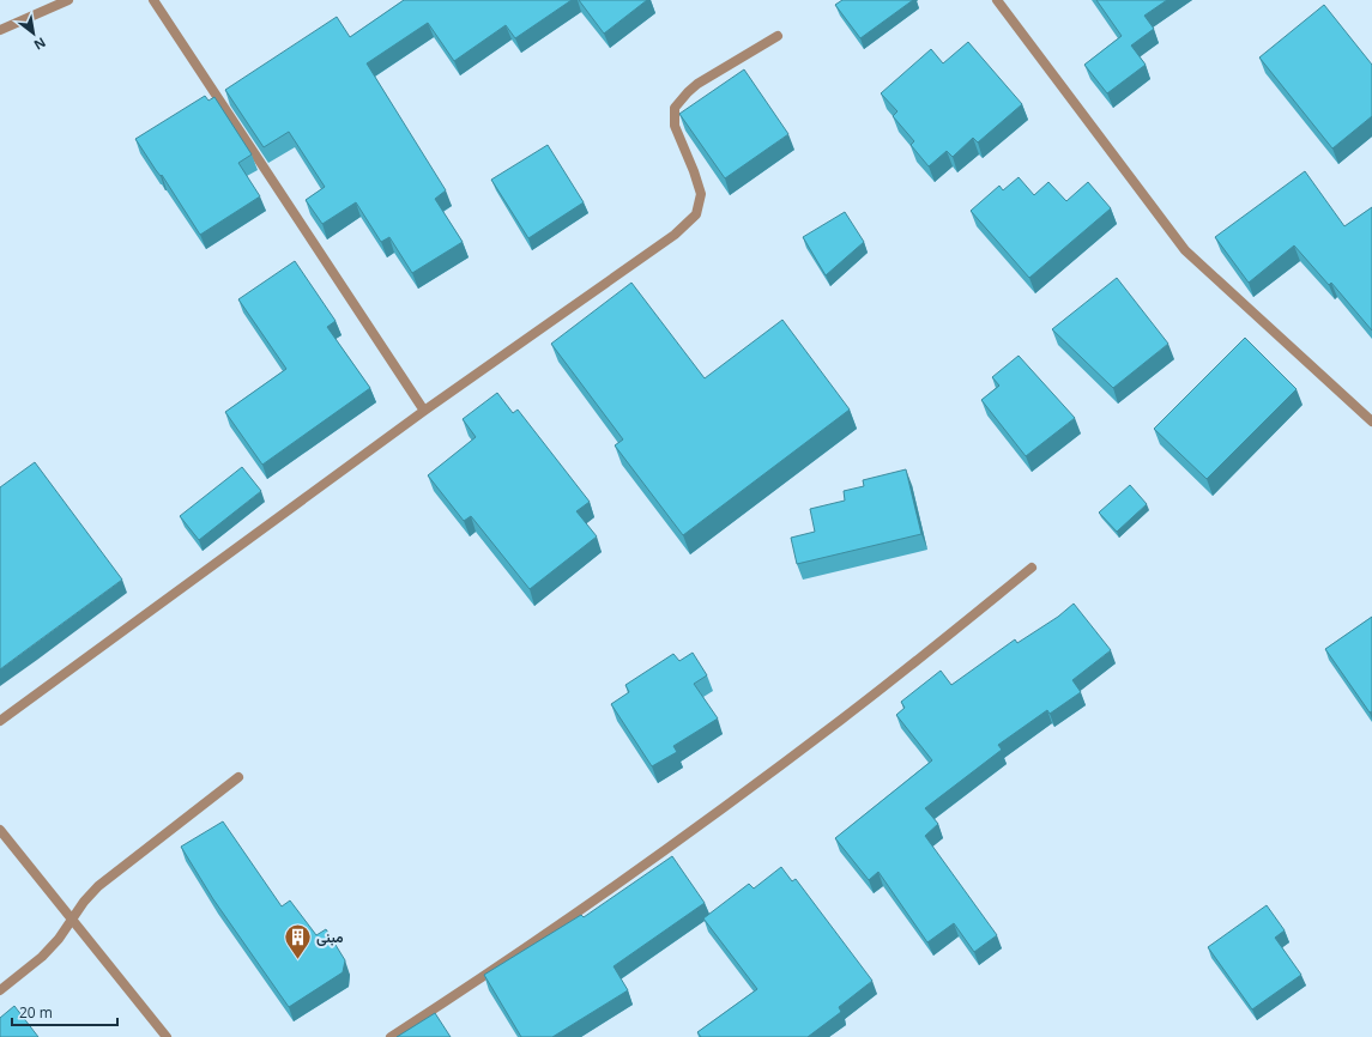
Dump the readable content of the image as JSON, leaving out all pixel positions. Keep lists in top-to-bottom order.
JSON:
{
  "places": {
    "building": ["مبنى"]
  },
  "scale_bar": "20 m",
  "north": "bottom right"
}
